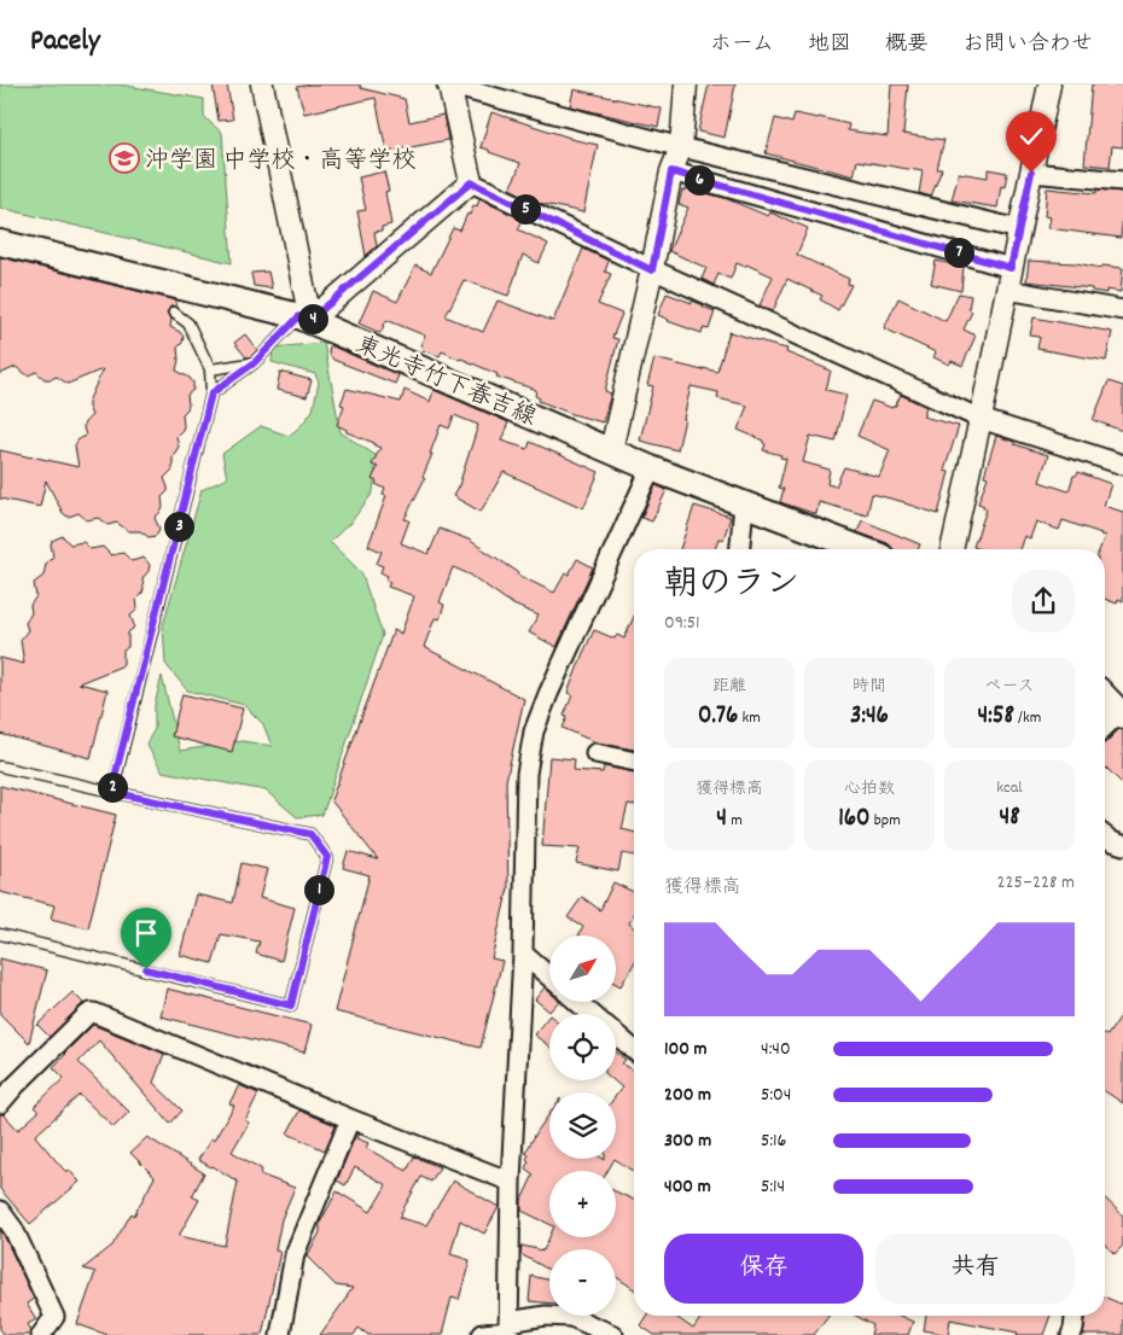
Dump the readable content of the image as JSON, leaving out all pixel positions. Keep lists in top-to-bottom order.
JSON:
{
  "streets": {
    "main road": ["東光寺竹下春吉線"]
  },
  "places": {
    "school or university": ["沖学園 中学校・高等学校"]
  },
  "north": "top right",
  "page": {
    "header": "Pacely",
    "nav": [
      "ホーム",
      "地図",
      "概要",
      "お問い合わせ"
    ],
    "pins": [
      "6",
      "5",
      "7",
      "4",
      "3",
      "2",
      "1"
    ],
    "heading": ["朝のラン", "09:51"],
    "stats": [
      ["距離", "0.76 km"],
      ["時間", "3:46"],
      ["ペース", "4:58 /km"],
      ["獲得標高", "4 m"],
      ["心拍数", "160 bpm"],
      ["kcal", "48"]
    ],
    "chart": ["獲得標高", "225–228 m"],
    "map_buttons": ["+", "−"],
    "list": [
      {
        "name": "100 m",
        "note": "4:40"
      },
      {
        "name": "200 m",
        "note": "5:04"
      },
      {
        "name": "300 m",
        "note": "5:16"
      },
      {
        "name": "400 m",
        "note": "5:14"
      }
    ],
    "buttons": ["保存", "共有"]
  }
}
